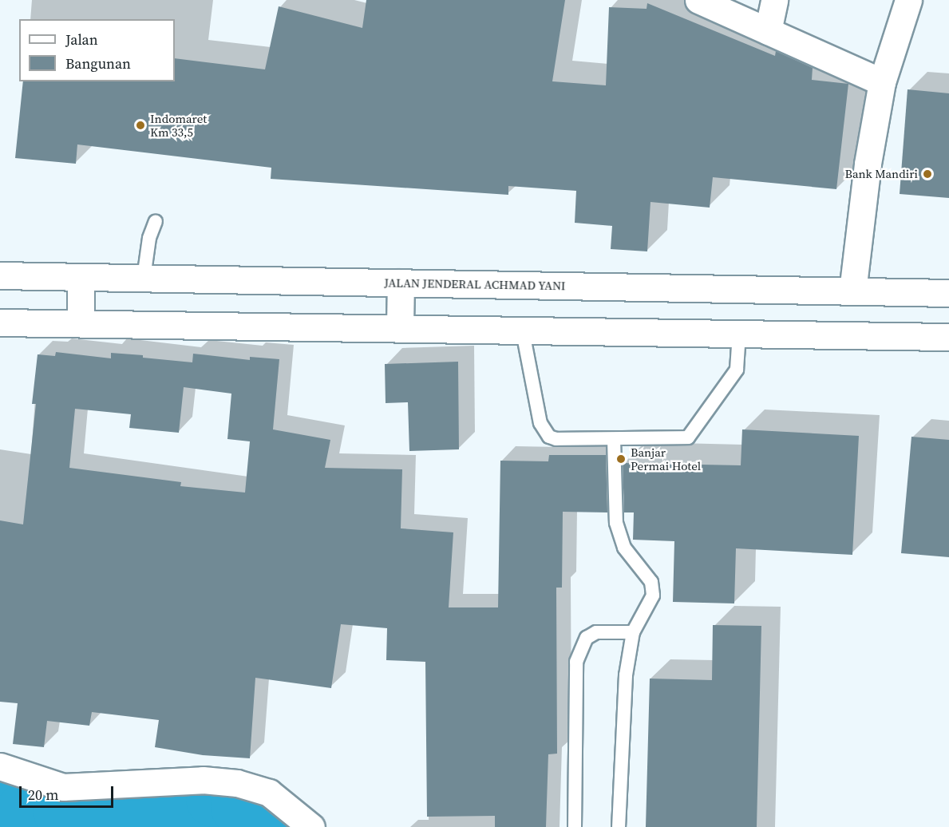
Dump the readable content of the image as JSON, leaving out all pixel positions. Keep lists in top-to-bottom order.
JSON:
{
  "streets": {
    "main road": ["JALAN JENDERAL ACHMAD YANI"]
  },
  "places": ["Indomaret Km 33,5", "Bank Mandiri", "Banjar Permai Hotel"],
  "legend": ["Jalan", "Bangunan"],
  "scale_bar": "20 m"
}
